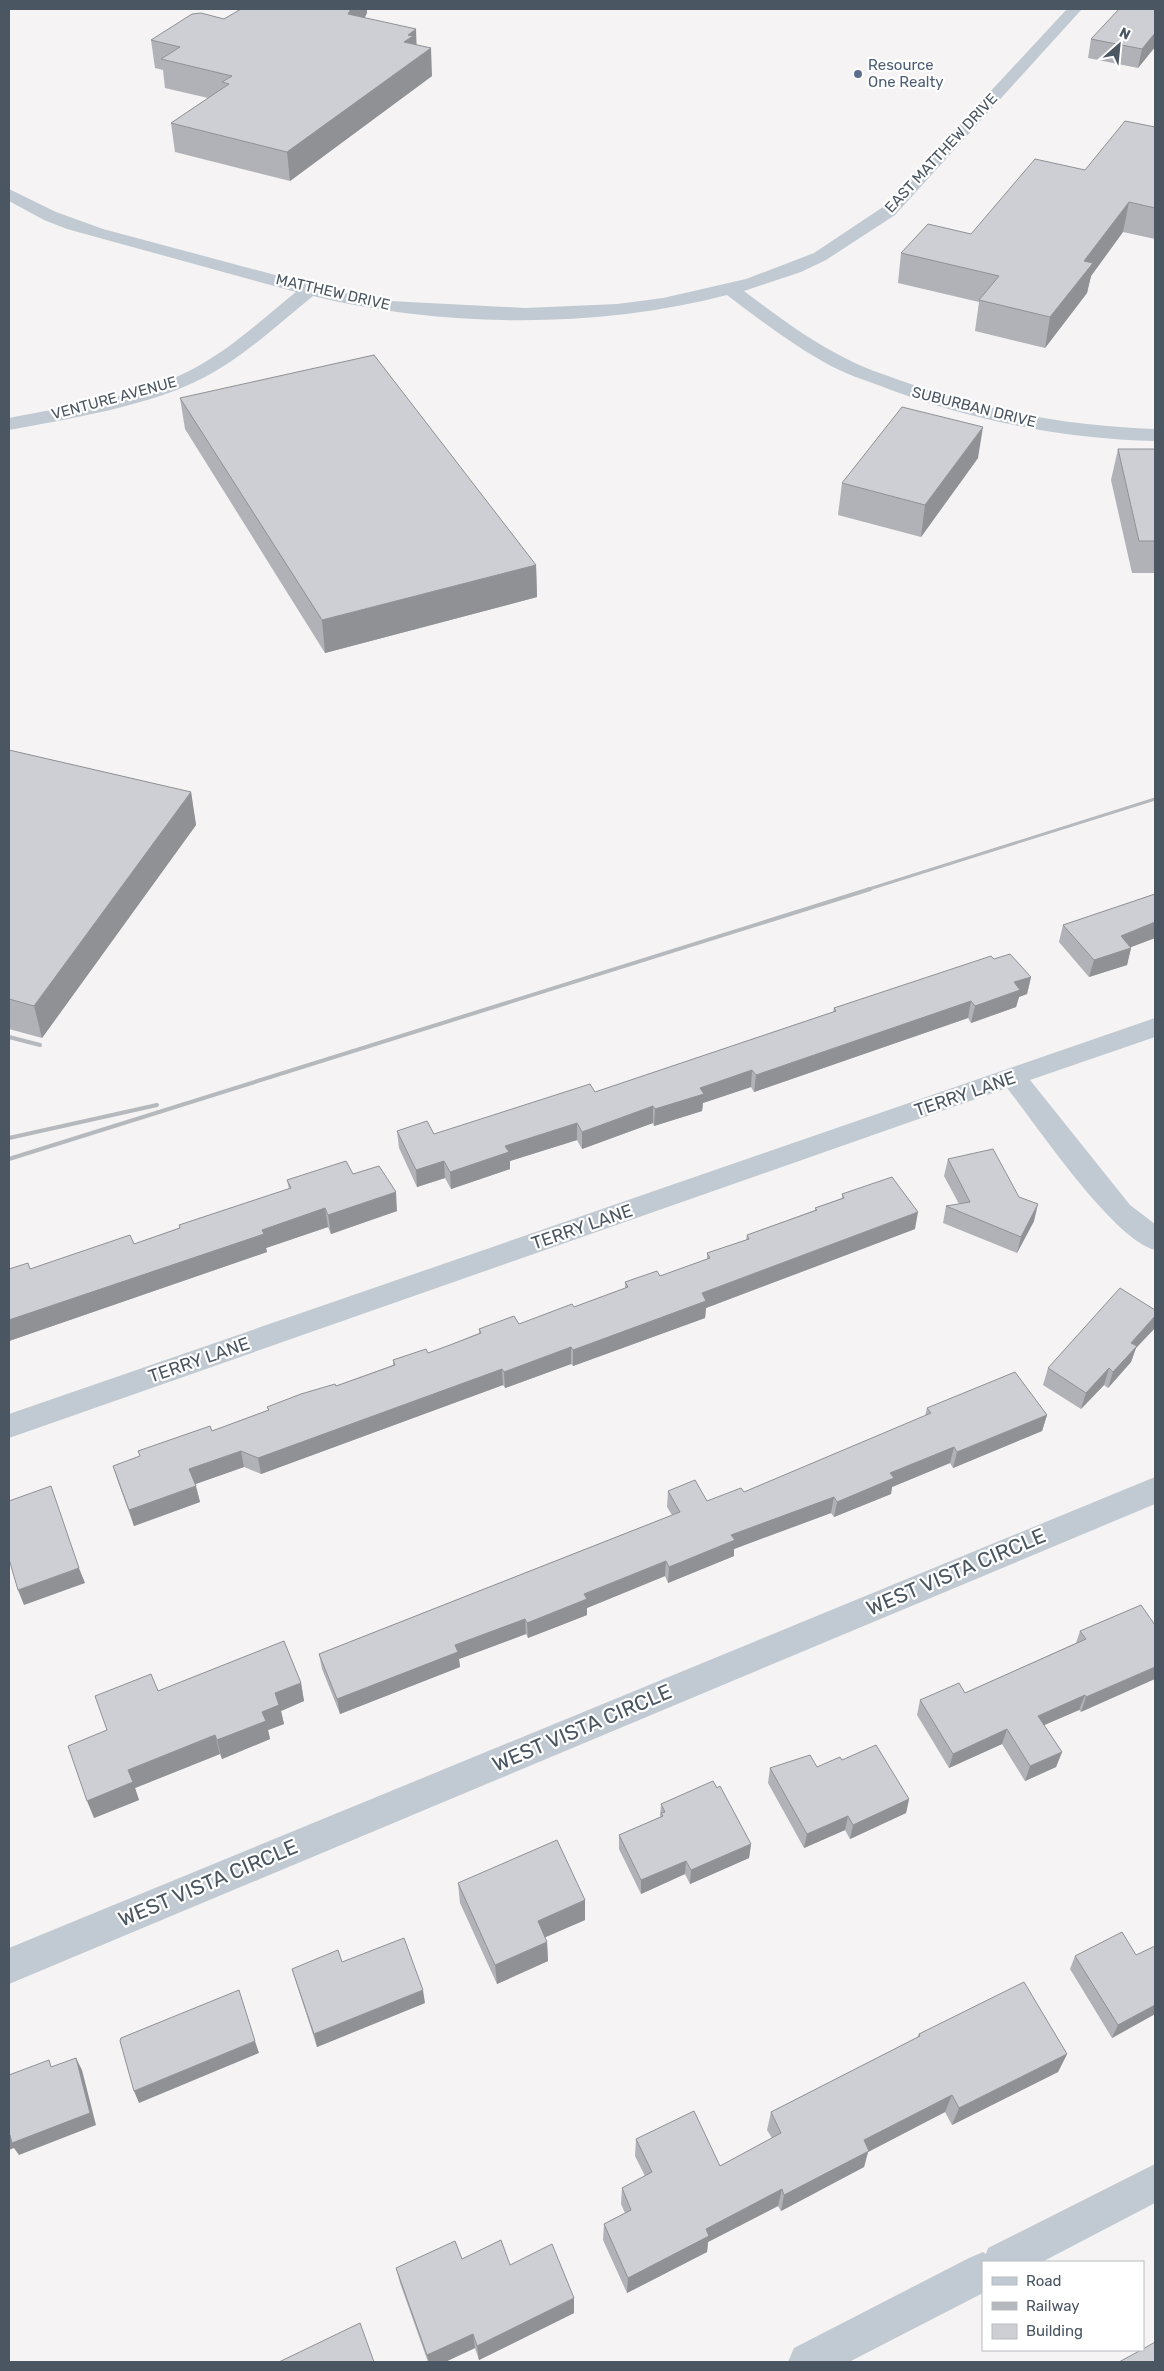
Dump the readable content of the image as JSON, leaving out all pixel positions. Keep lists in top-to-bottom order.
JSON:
{
  "streets": {
    "street": [
      "EAST MATTHEW DRIVE",
      "MATTHEW DRIVE",
      "VENTURE AVENUE",
      "SUBURBAN DRIVE",
      "TERRY LANE",
      "WEST VISTA CIRCLE"
    ]
  },
  "crossings": [
    ["EAST MATTHEW DRIVE", "MATTHEW DRIVE"],
    ["EAST MATTHEW DRIVE", "SUBURBAN DRIVE"],
    ["MATTHEW DRIVE", "VENTURE AVENUE"],
    ["MATTHEW DRIVE", "SUBURBAN DRIVE"]
  ],
  "places": ["Resource One Realty"],
  "legend": ["Road", "Railway", "Building"],
  "north": "top right"
}
